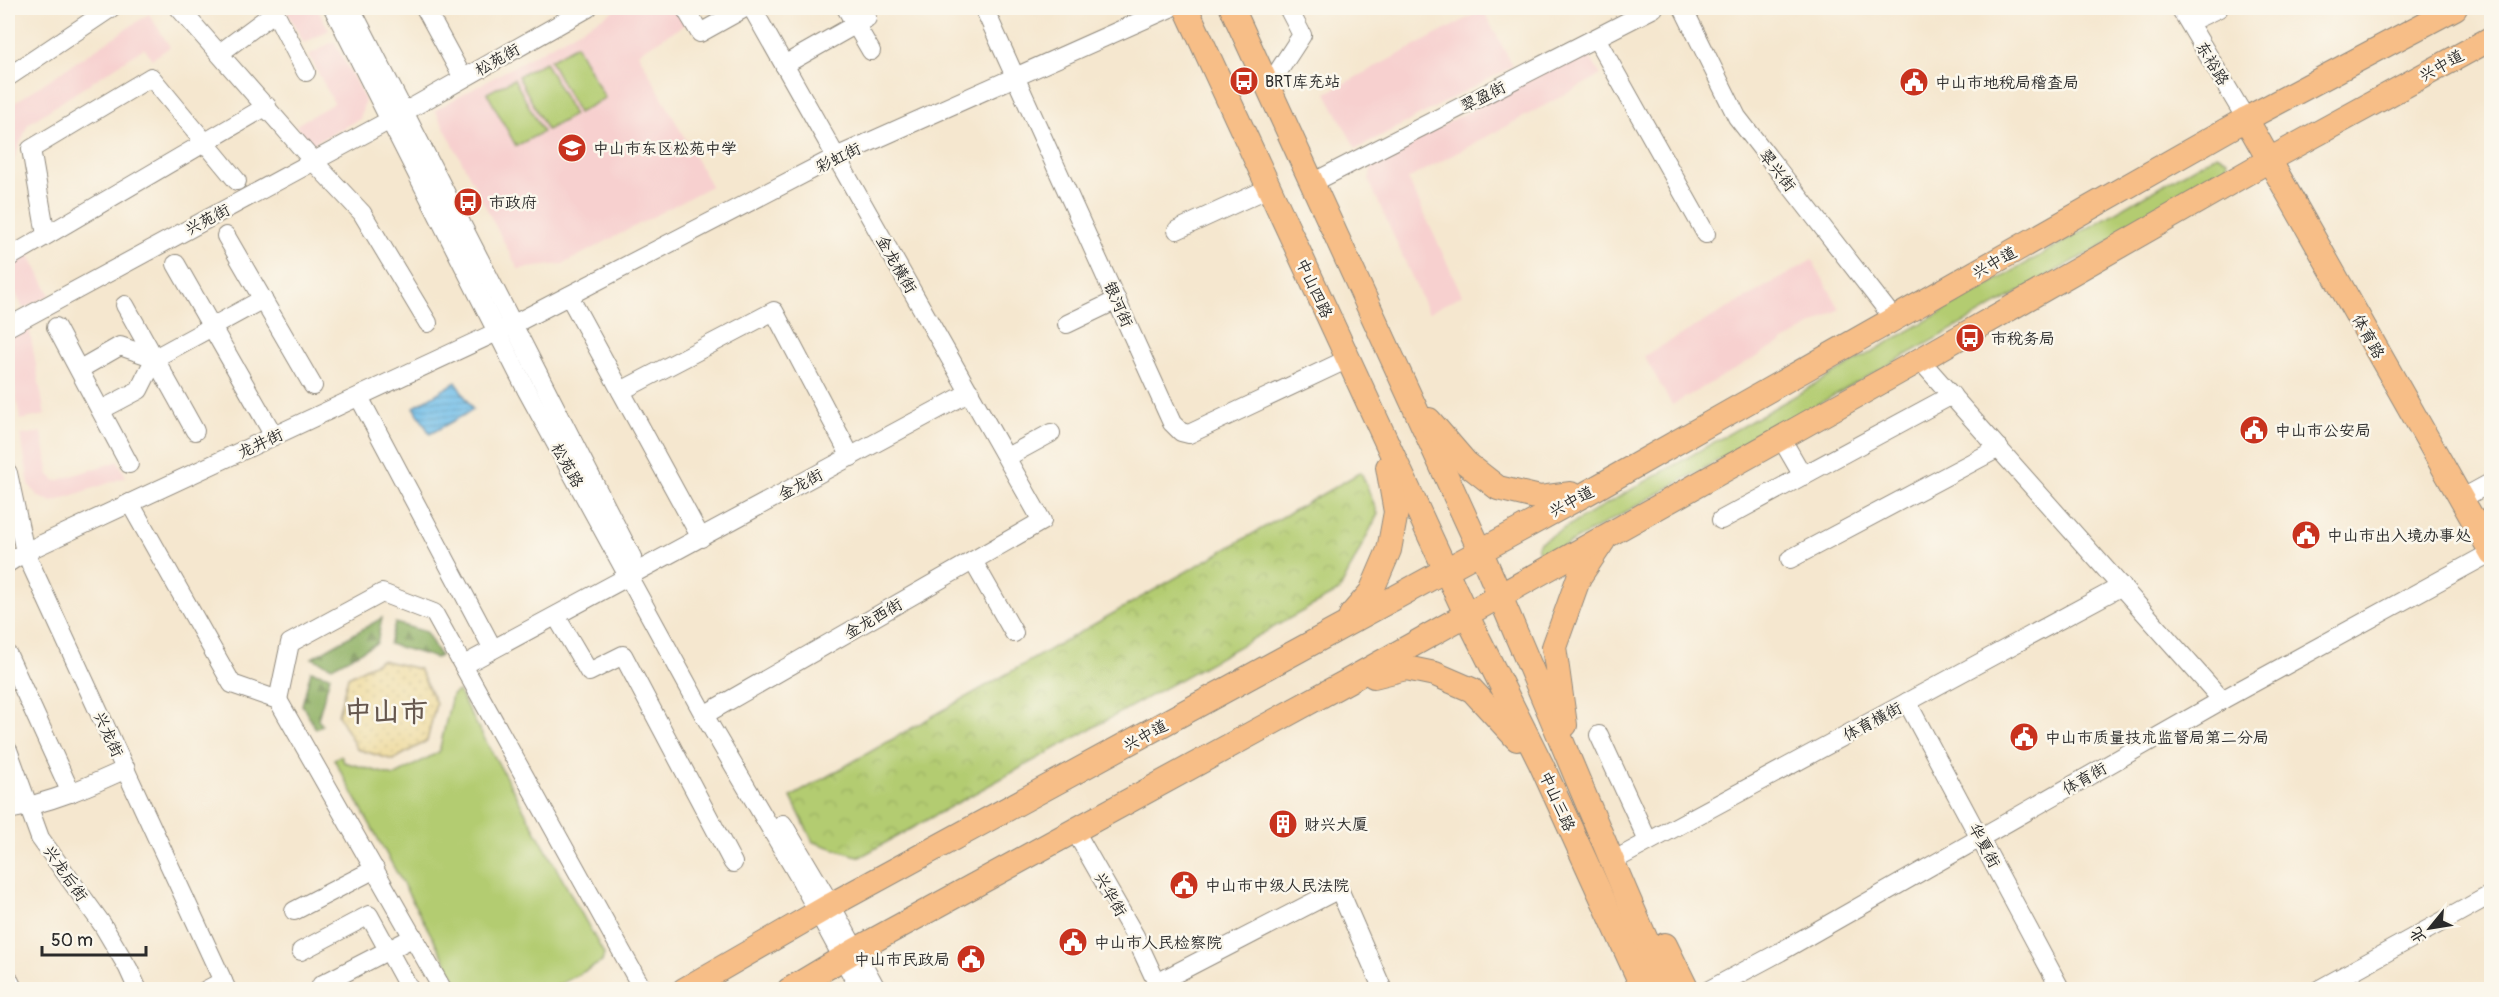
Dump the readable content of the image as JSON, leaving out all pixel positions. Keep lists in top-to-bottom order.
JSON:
{
  "streets": {
    "main road": [
      "兴中道",
      "中山四路",
      "体育路",
      "中山三路"
    ],
    "street": [
      "松苑街",
      "东裕路",
      "翠盈街",
      "彩虹街",
      "翠兴街",
      "兴苑街",
      "金龙横街",
      "银河街",
      "龙井街",
      "松苑路",
      "金龙街",
      "金龙西街",
      "体育横街",
      "兴龙街",
      "体育街",
      "华夏街",
      "兴龙后街",
      "兴华街"
    ]
  },
  "crossings": [
    ["松苑街", "兴苑街"],
    ["松苑街", "松苑路"],
    ["东裕路", "兴中道"],
    ["东裕路", "体育路"],
    ["兴中道", "翠兴街"],
    ["兴中道", "中山四路"],
    ["兴中道", "体育路"],
    ["兴中道", "松苑路"],
    ["兴中道", "中山三路"],
    ["兴中道", "兴华街"],
    ["彩虹街", "金龙横街"],
    ["彩虹街", "银河街"],
    ["彩虹街", "龙井街"],
    ["彩虹街", "松苑路"],
    ["兴苑街", "松苑路"],
    ["金龙横街", "金龙街"],
    ["金龙横街", "金龙西街"],
    ["中山四路", "银河街"],
    ["中山四路", "中山三路"],
    ["体育路", "体育街"],
    ["龙井街", "松苑路"],
    ["龙井街", "兴龙街"],
    ["松苑路", "金龙街"],
    ["松苑路", "金龙西街"],
    ["体育横街", "中山三路"],
    ["体育横街", "华夏街"],
    ["体育街", "华夏街"]
  ],
  "districts": ["中山市"],
  "places": {
    "bus stop": ["BRT库充站", "市政府", "市税务局"],
    "public building": [
      "中山市地税局稽查局",
      "中山市公安局",
      "中山市出入境办事处",
      "中山市质量技术监督局第二分局",
      "中山市中级人民法院",
      "中山市人民检察院",
      "中山市民政局"
    ],
    "school or university": ["中山市东区松苑中学"],
    "building": ["财兴大厦"]
  },
  "scale_bar": "50 m",
  "north": "bottom left"
}
